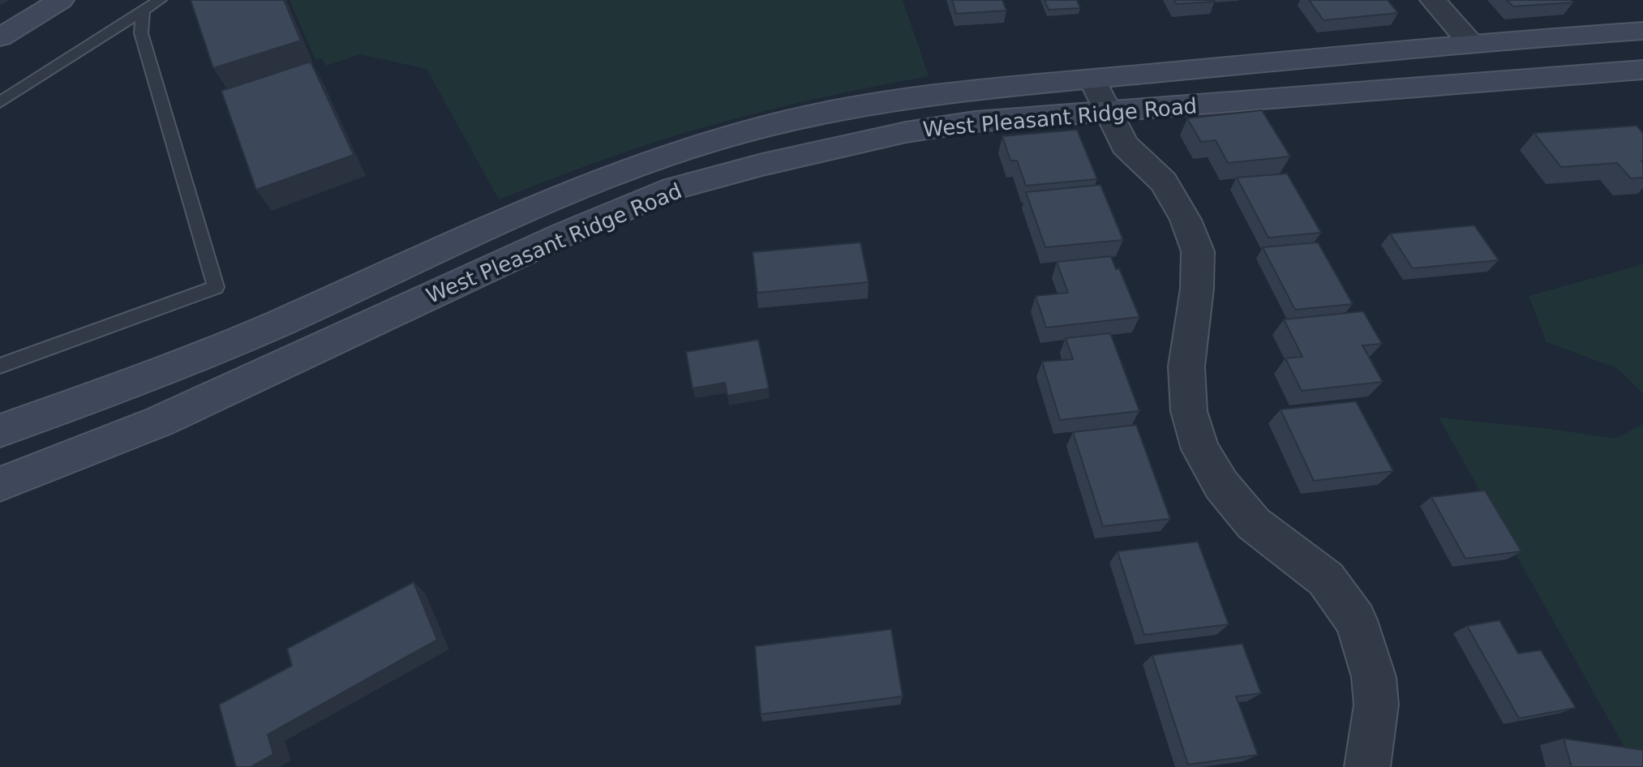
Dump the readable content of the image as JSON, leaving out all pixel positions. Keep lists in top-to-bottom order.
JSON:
{
  "streets": {
    "main road": ["West Pleasant Ridge Road"]
  }
}
